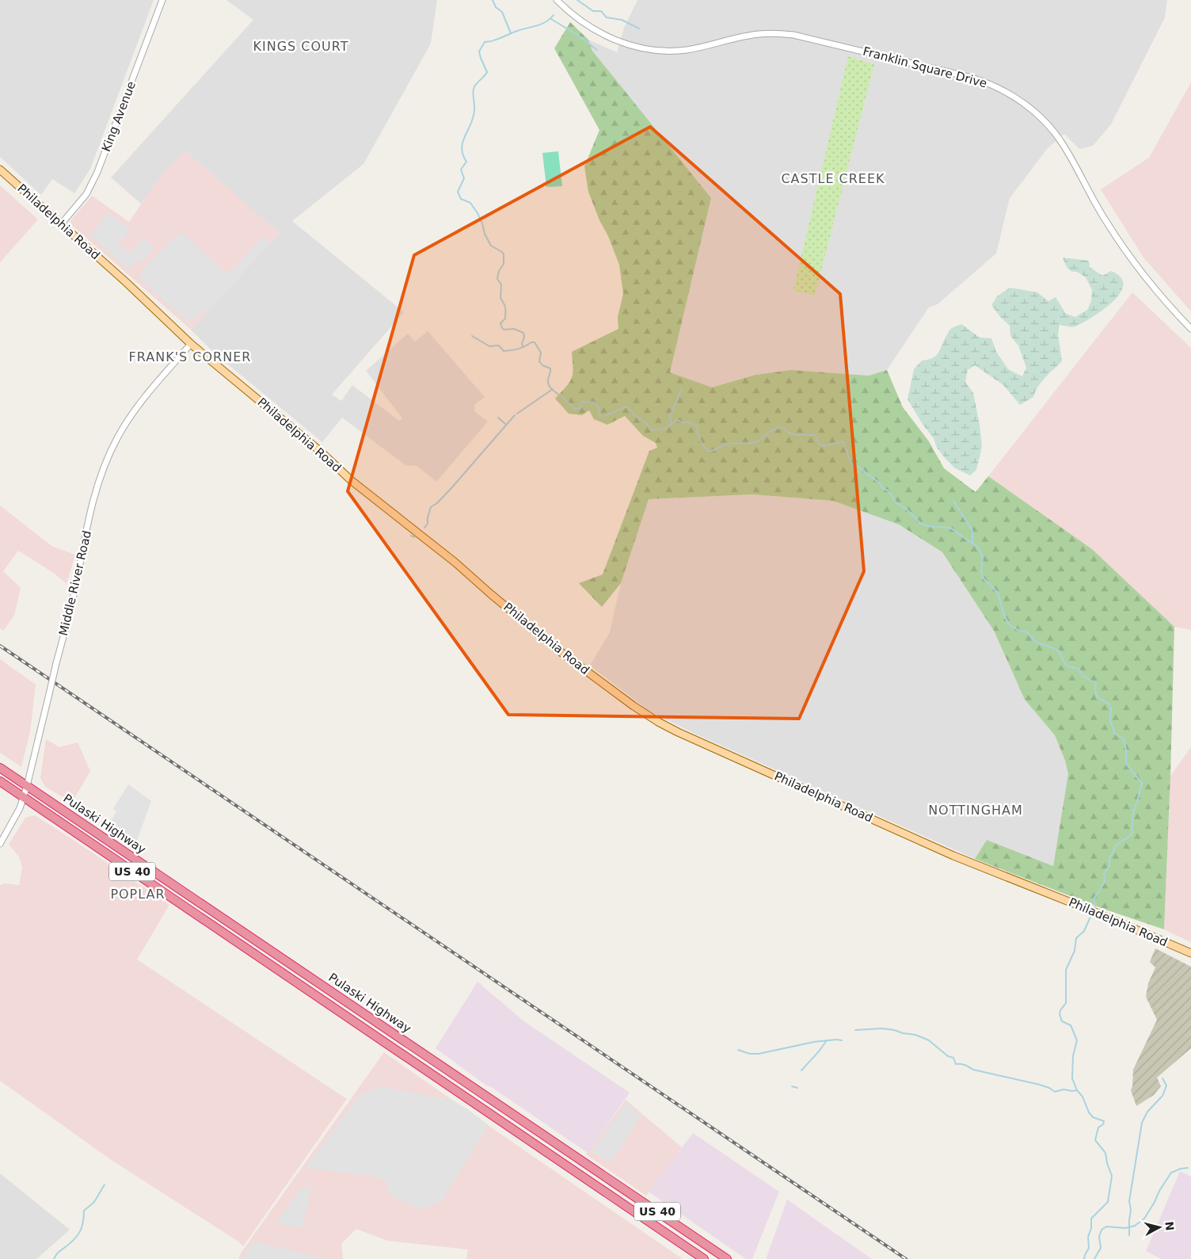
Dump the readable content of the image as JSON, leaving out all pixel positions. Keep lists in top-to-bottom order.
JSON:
{
  "streets": {
    "highway": ["Pulaski Highway", "US 40"],
    "main road": ["Philadelphia Road"],
    "street": ["Franklin Square Drive", "King Avenue", "Middle River Road"]
  },
  "crossings": [
    ["King Avenue", "Philadelphia Road"],
    ["Philadelphia Road", "Middle River Road"],
    ["Middle River Road", "Pulaski Highway"]
  ],
  "districts": [
    "KINGS COURT",
    "CASTLE CREEK",
    "FRANK'S CORNER",
    "NOTTINGHAM",
    "POPLAR"
  ],
  "north": "right"
}
